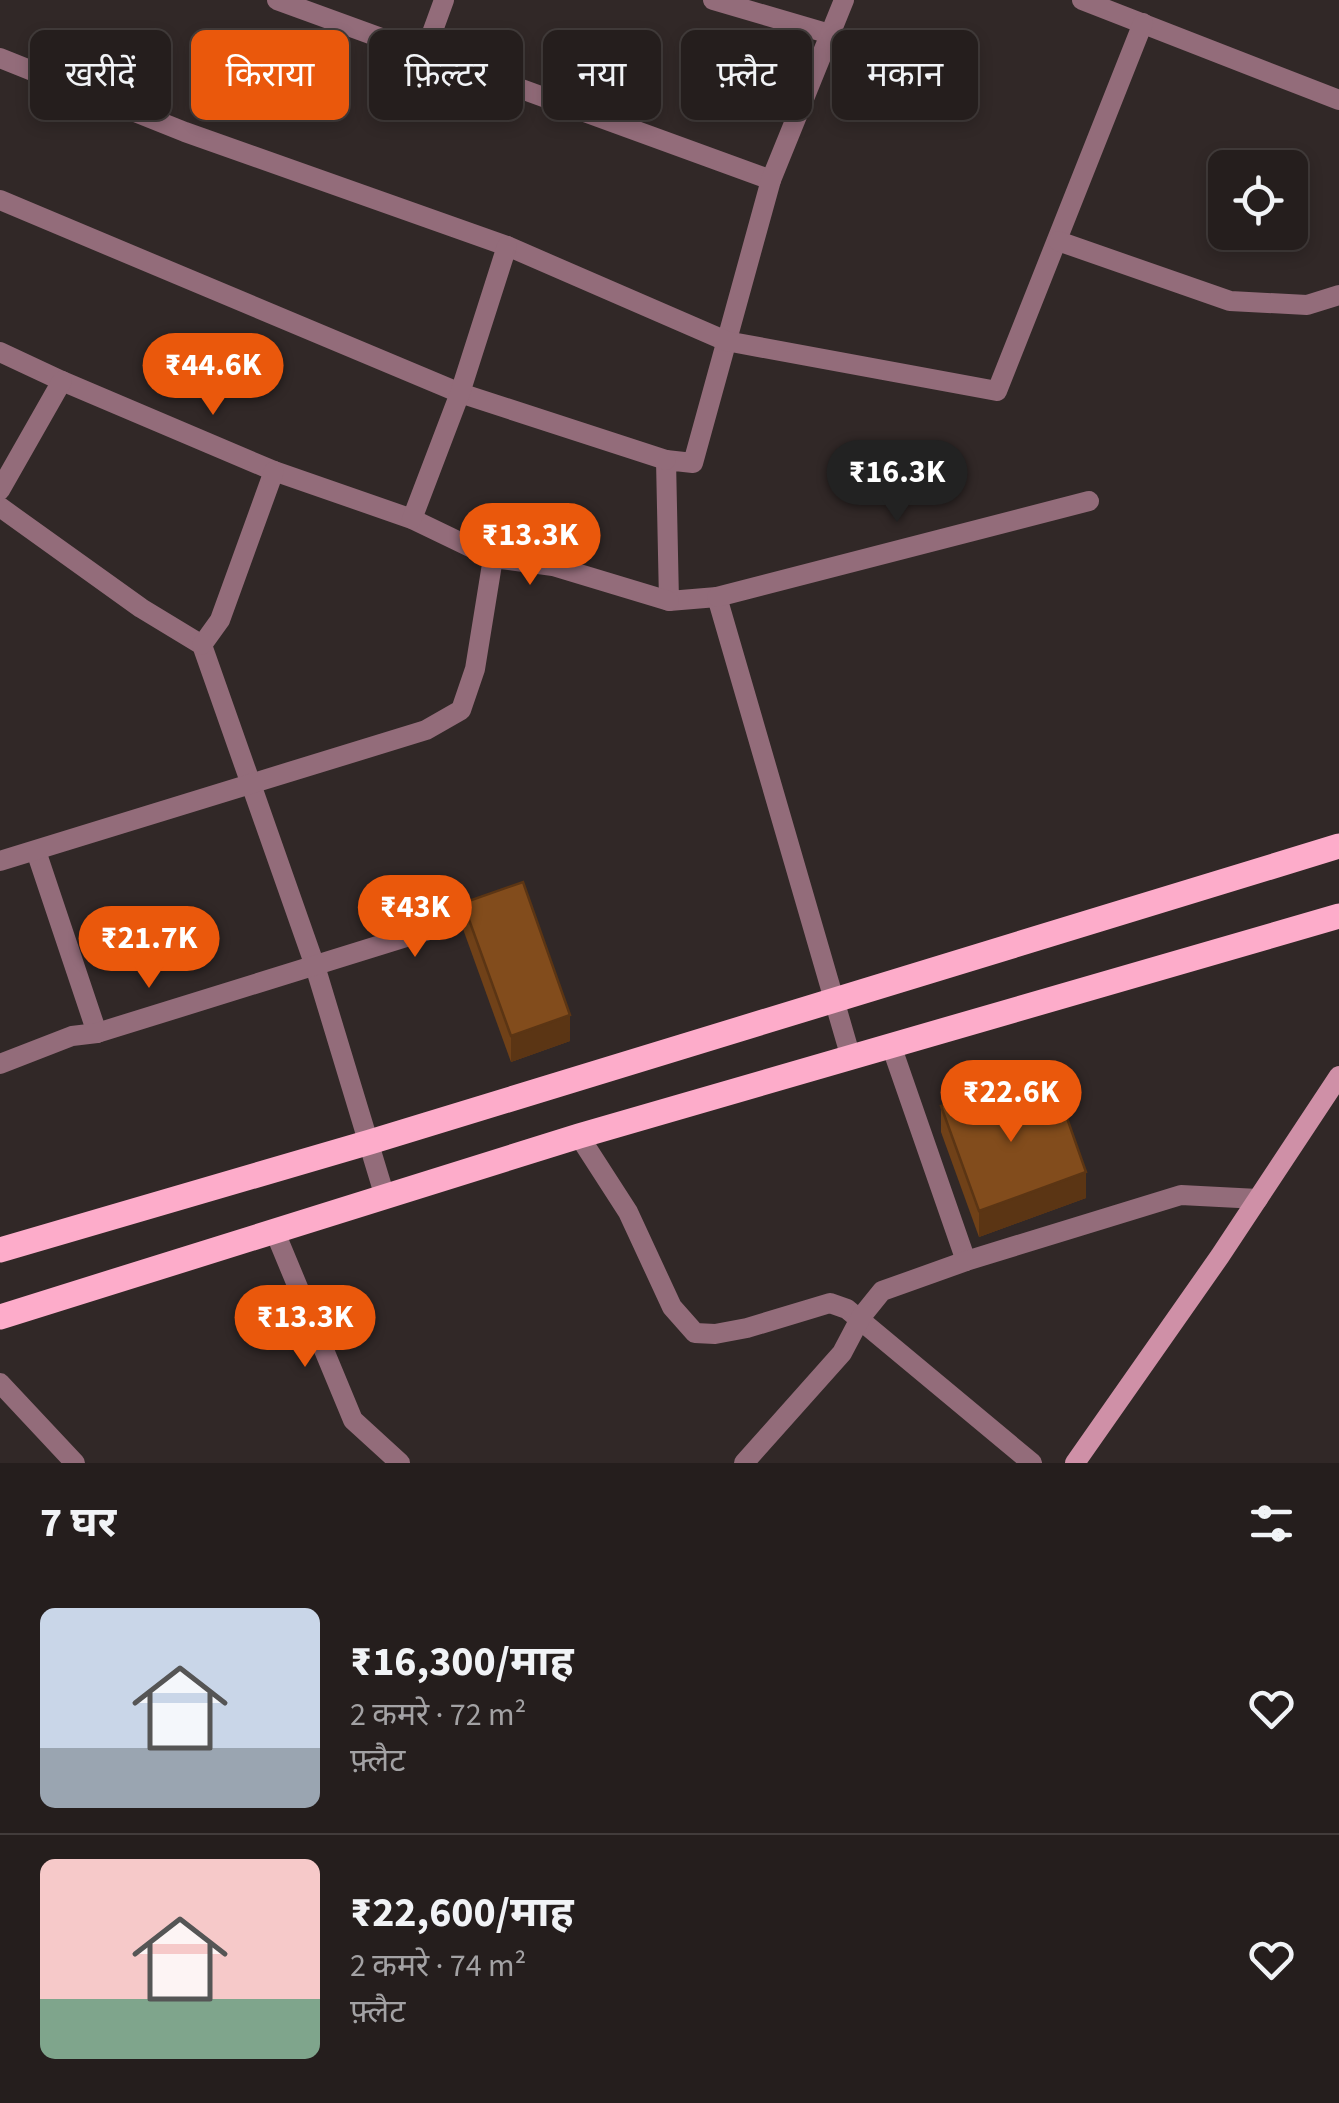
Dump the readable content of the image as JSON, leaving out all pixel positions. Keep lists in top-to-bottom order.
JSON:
{
  "page": {
    "chip": [
      "खरीदें",
      "किराया",
      "फ़िल्टर",
      "नया",
      "फ़्लैट",
      "मकान"
    ],
    "price": [
      "₹44.6K",
      "₹16.3K",
      "₹13.3K",
      "₹43K",
      "₹21.7K",
      "₹22.6K",
      "₹13.3K"
    ],
    "heading": "7 घर",
    "list": [
      {
        "name": "₹16,300/माह",
        "note": "2 कमरे · 72 m² · फ़्लैट"
      },
      {
        "name": "₹22,600/माह",
        "note": "2 कमरे · 74 m² · फ़्लैट"
      }
    ]
  }
}
